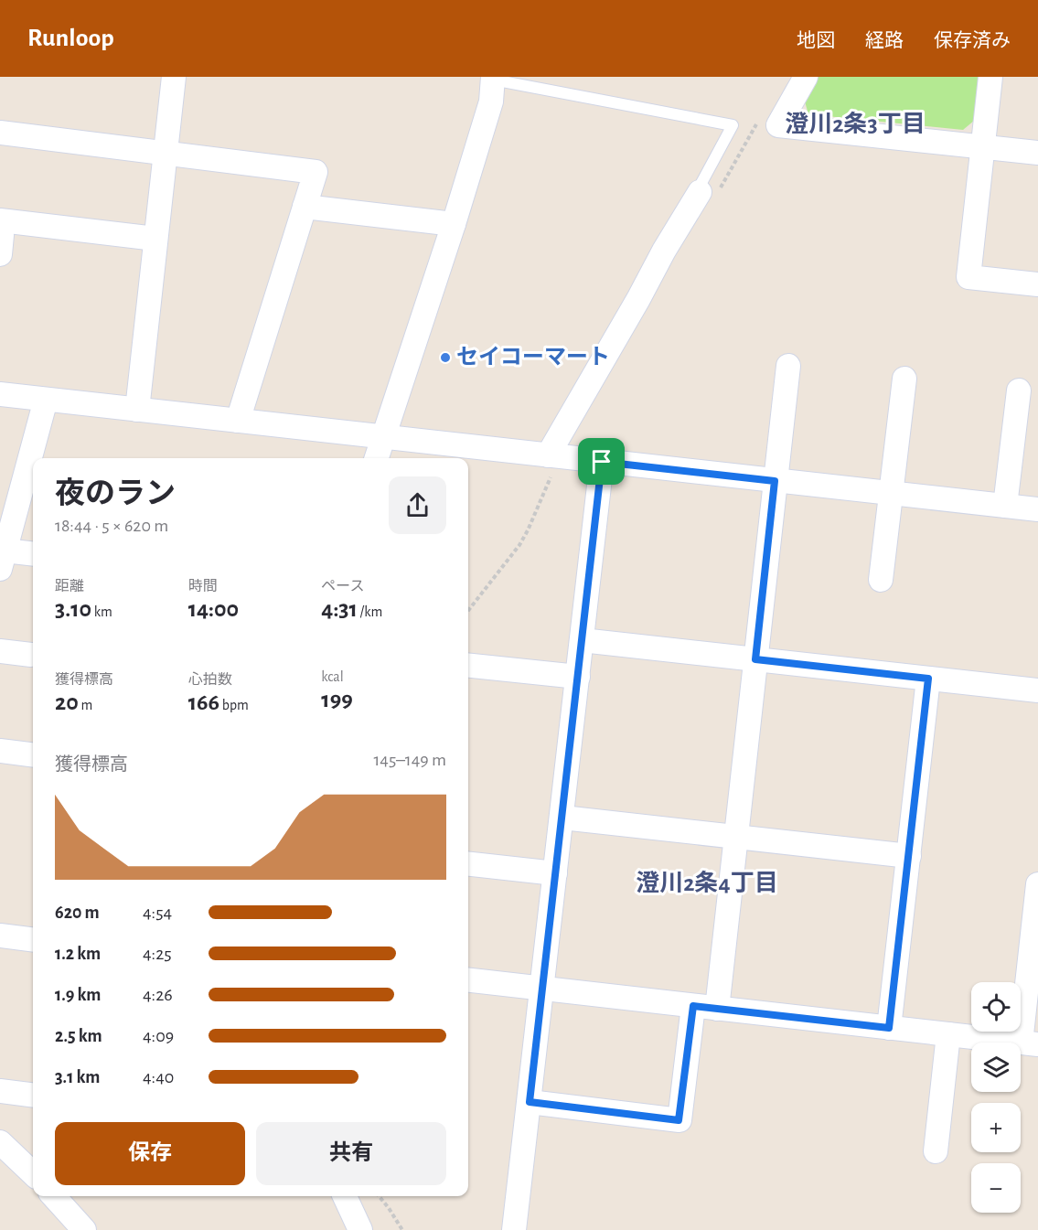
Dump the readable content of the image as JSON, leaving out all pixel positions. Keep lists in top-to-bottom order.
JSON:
{
  "districts": ["澄川2条3丁目", "澄川2条4丁目"],
  "places": ["セイコーマート"],
  "page": {
    "header": "Runloop",
    "nav": ["地図", "経路", "保存済み"],
    "heading": ["夜のラン", "18:44 · 5 × 620 m"],
    "stats": [
      ["距離", "3.10 km"],
      ["時間", "14:00"],
      ["ペース", "4:31 /km"],
      ["獲得標高", "20 m"],
      ["心拍数", "166 bpm"],
      ["kcal", "199"]
    ],
    "chart": ["獲得標高", "145–149 m"],
    "list": [
      {
        "name": "620 m",
        "note": "4:54"
      },
      {
        "name": "1.2 km",
        "note": "4:25"
      },
      {
        "name": "1.9 km",
        "note": "4:26"
      },
      {
        "name": "2.5 km",
        "note": "4:09"
      },
      {
        "name": "3.1 km",
        "note": "4:40"
      }
    ],
    "map_buttons": ["+", "−"],
    "buttons": ["保存", "共有"]
  }
}
